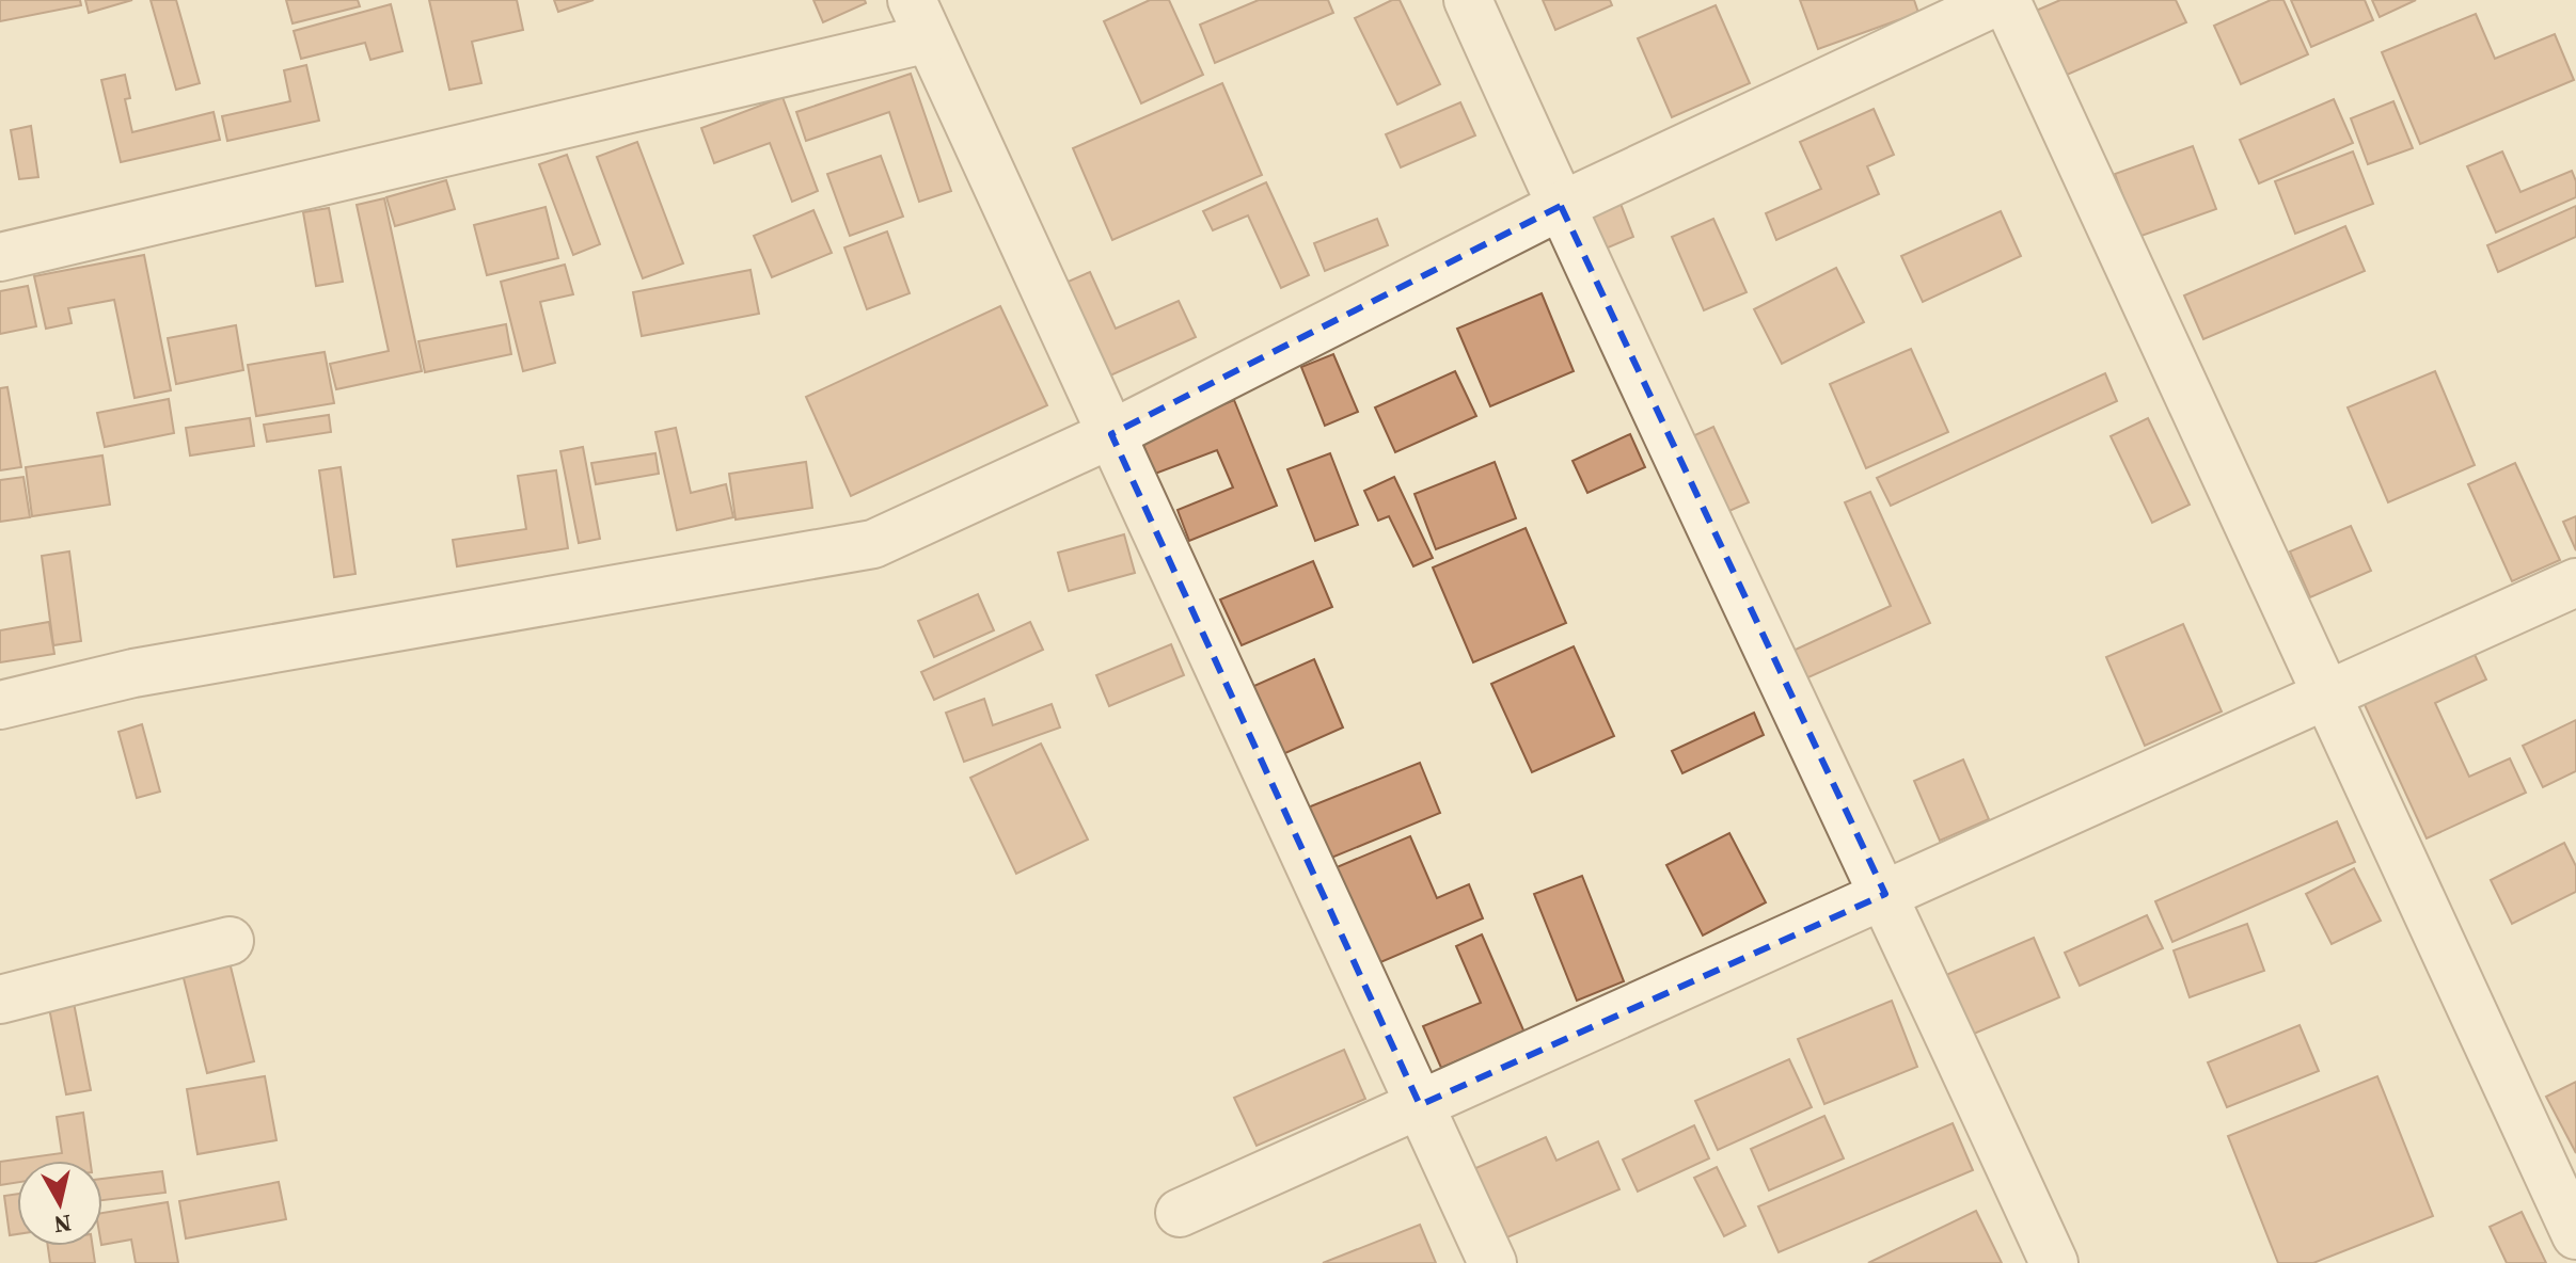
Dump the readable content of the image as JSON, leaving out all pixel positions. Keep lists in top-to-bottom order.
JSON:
{
  "north": "bottom"
}
